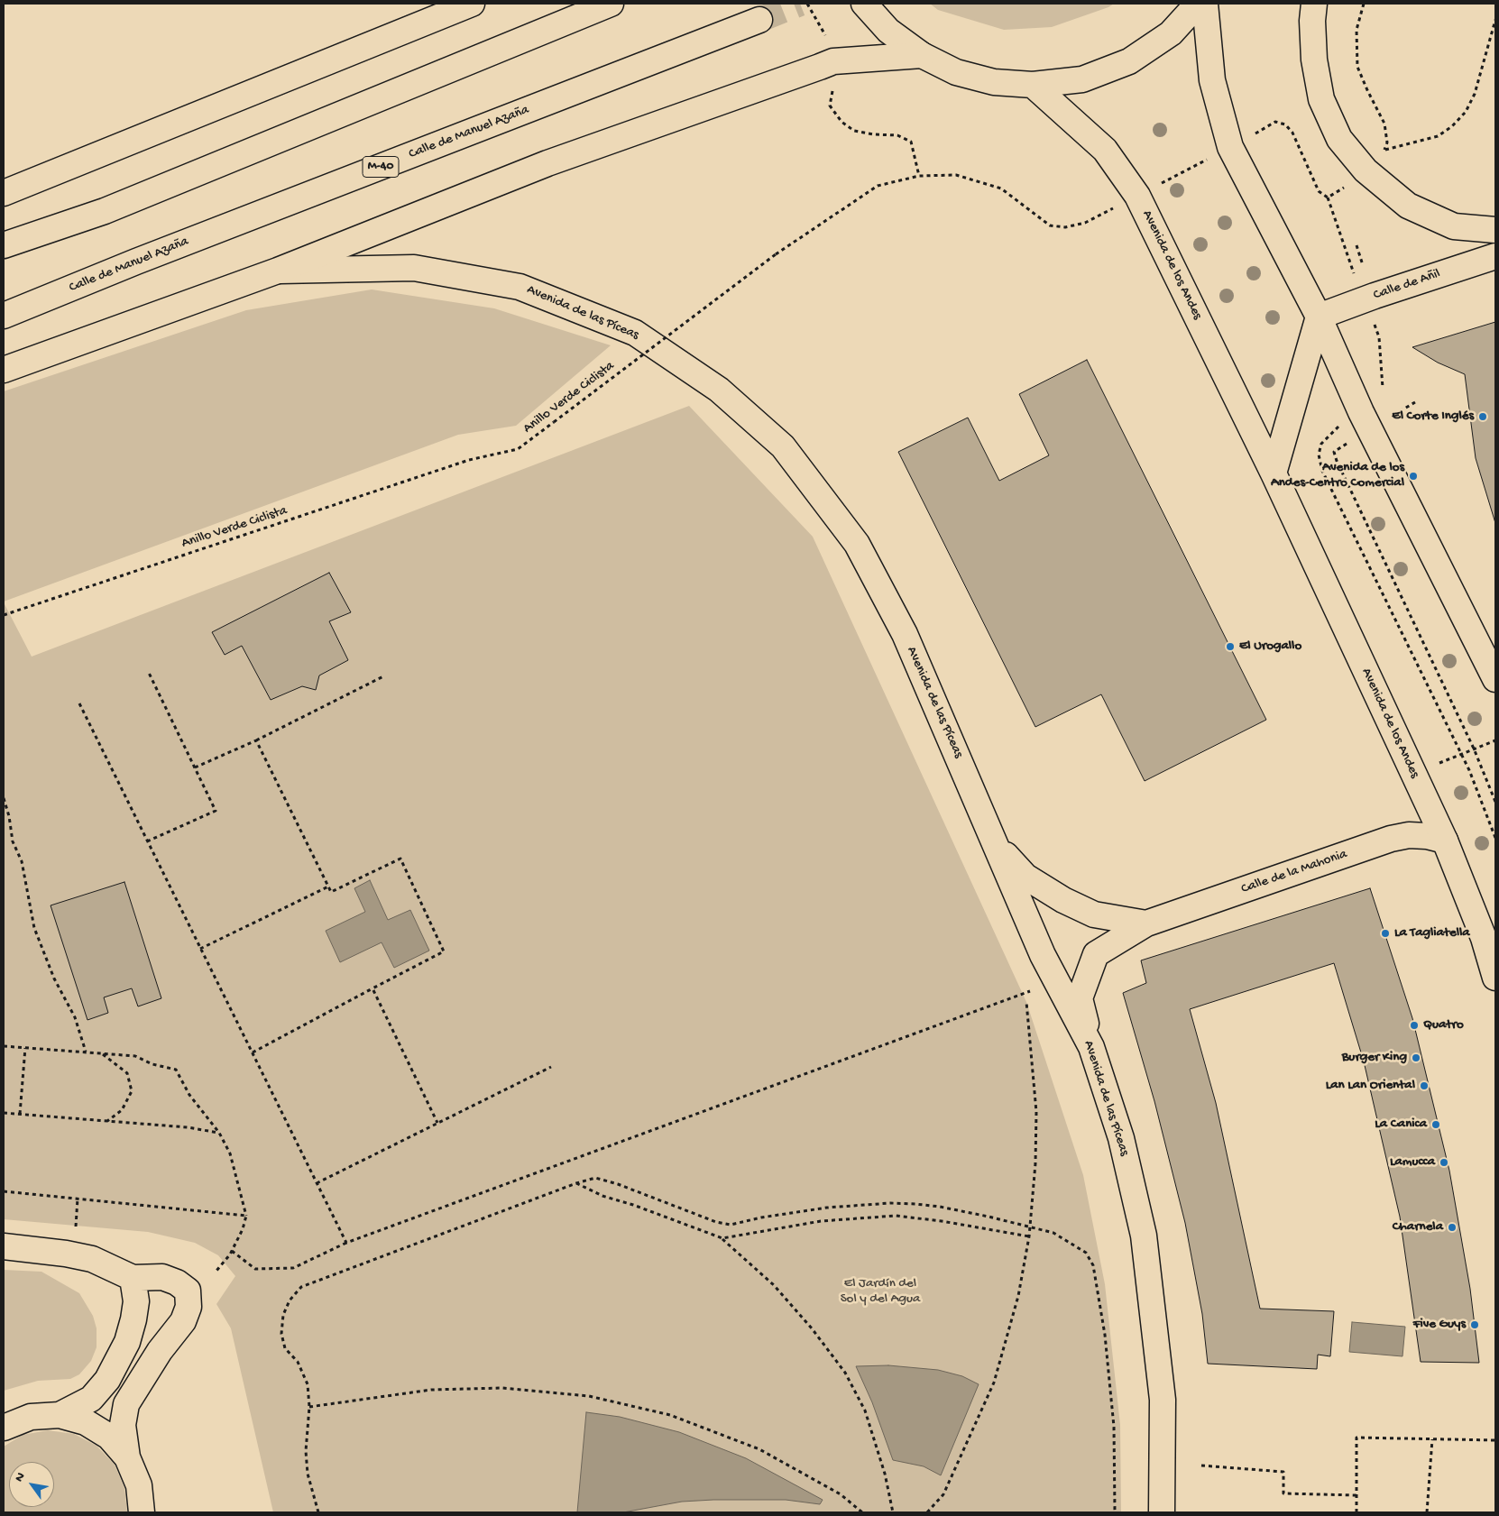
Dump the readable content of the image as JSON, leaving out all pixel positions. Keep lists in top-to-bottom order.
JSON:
{
  "streets": {
    "main road": [
      "Calle de Manuel Azaña",
      "M-40",
      "Avenida de los Andes",
      "Calle de Añil",
      "Avenida de las Píceas",
      "Calle de la Mahonia"
    ],
    "path": ["Anillo Verde Ciclista"]
  },
  "crossings": [
    ["Avenida de los Andes", "Calle de la Mahonia"],
    ["Avenida de las Píceas", "Calle de la Mahonia"]
  ],
  "parks": ["El Jardín del Sol y del Agua"],
  "places": [
    "El Corte Inglés",
    "Avenida de los Andes-Centro Comercial",
    "El Urogallo",
    "La Tagliatella",
    "Quatro",
    "Burger King",
    "Lan Lan Oriental",
    "La Canica",
    "Lamucca",
    "Charnela",
    "Five Guys"
  ],
  "north": "top left"
}
